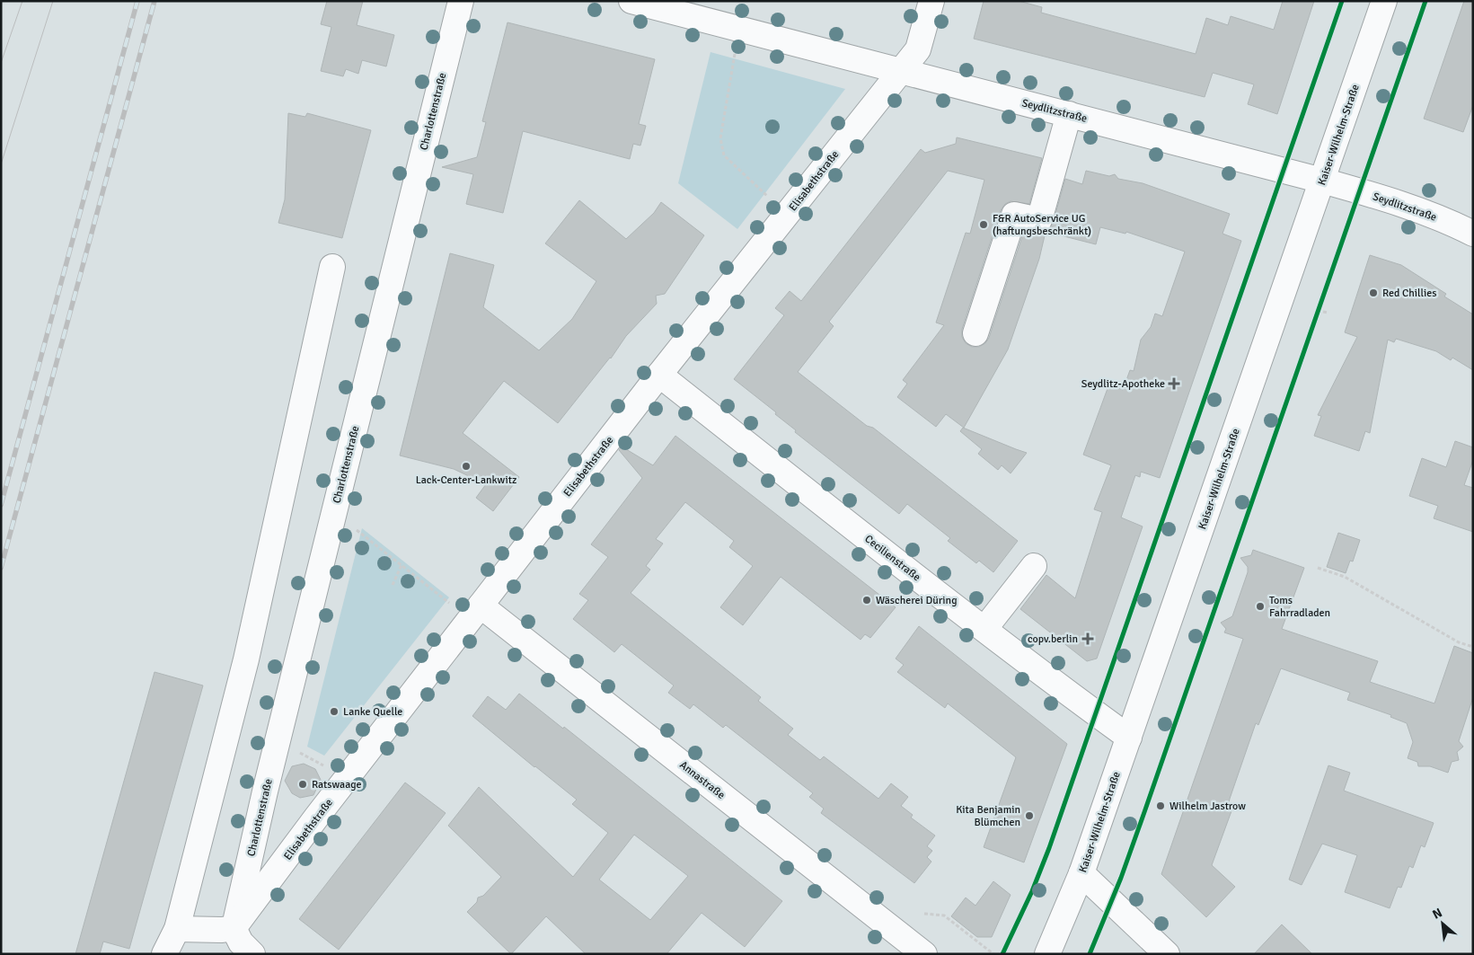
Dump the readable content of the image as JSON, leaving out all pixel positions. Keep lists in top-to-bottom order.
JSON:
{
  "streets": {
    "street": [
      "Seydlitzstraße",
      "Charlottenstraße",
      "Kaiser-Wilhelm-Straße",
      "Elisabethstraße",
      "Cecilienstraße",
      "Annastraße"
    ]
  },
  "crossings": [
    ["Seydlitzstraße", "Kaiser-Wilhelm-Straße"],
    ["Seydlitzstraße", "Elisabethstraße"],
    ["Charlottenstraße", "Elisabethstraße"],
    ["Kaiser-Wilhelm-Straße", "Cecilienstraße"],
    ["Elisabethstraße", "Cecilienstraße"],
    ["Elisabethstraße", "Annastraße"]
  ],
  "places": {
    "other": [
      "F&R AutoService UG (haftungsbeschränkt)",
      "Red Chillies",
      "Lack-Center-Lankwitz",
      "Wäscherei Düring",
      "Toms Fahrradladen",
      "Lanke Quelle",
      "Ratswaage",
      "Wilhelm Jastrow",
      "Kita Benjamin Blümchen"
    ],
    "health": ["Seydlitz-Apotheke", "copv.berlin"]
  },
  "north": "top left"
}
